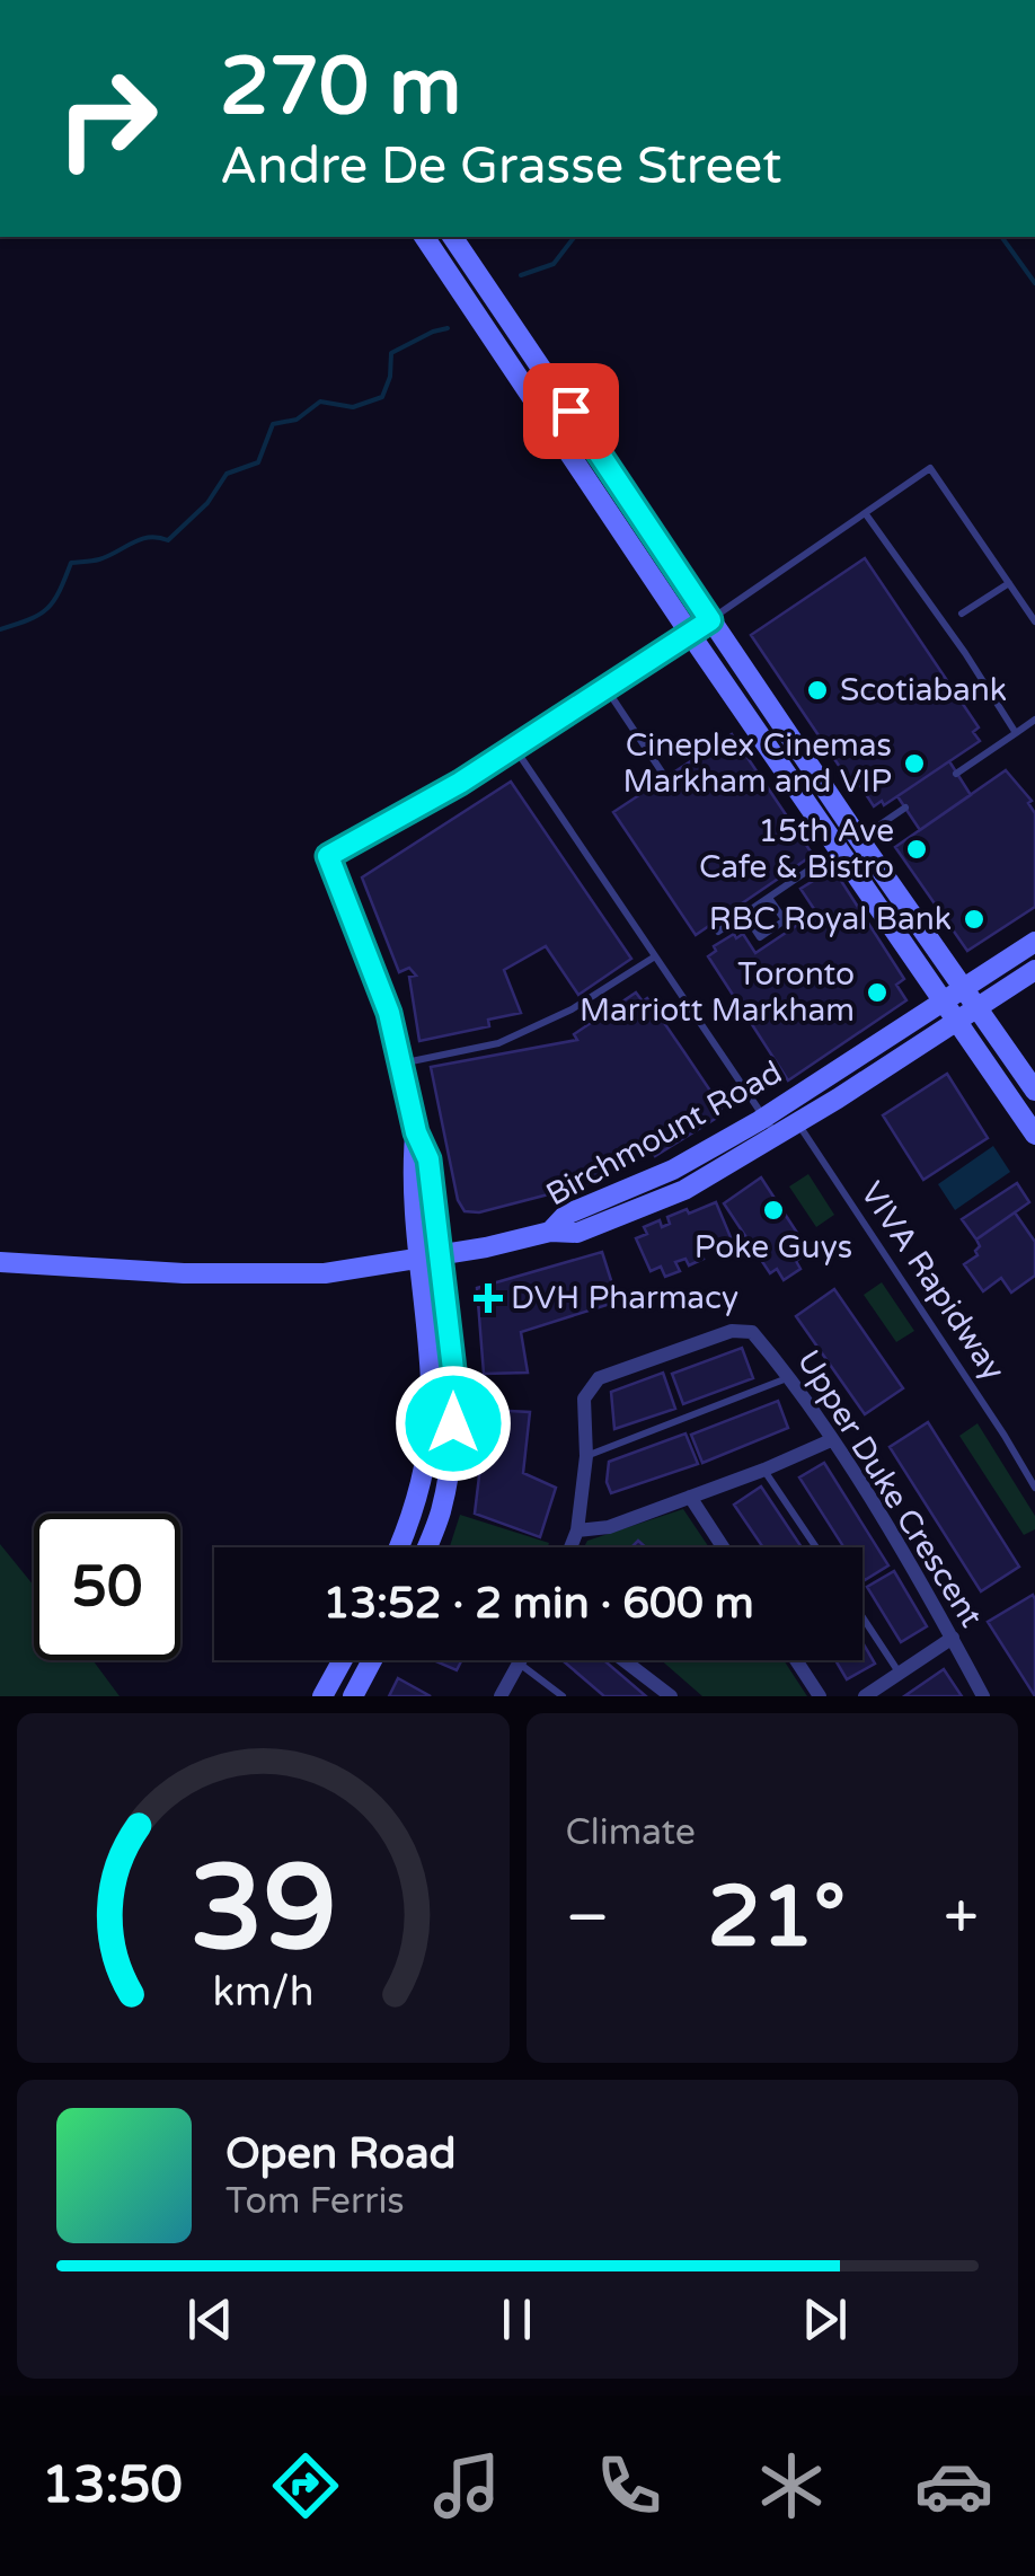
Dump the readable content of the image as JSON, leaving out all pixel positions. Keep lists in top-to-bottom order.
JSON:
{
  "streets": {
    "main road": ["Birchmount Road"],
    "street": ["Upper Duke Crescent"],
    "lane": ["VIVA Rapidway"]
  },
  "crossings": [
    ["Birchmount Road", "VIVA Rapidway"]
  ],
  "places": {
    "other": [
      "Scotiabank",
      "Cineplex Cinemas Markham and VIP",
      "15th Ave Cafe & Bistro",
      "RBC Royal Bank",
      "Toronto Marriott Markham",
      "Poke Guys"
    ],
    "health": ["DVH Pharmacy"]
  },
  "page": {
    "turn": ["270 m", "Andre De Grasse Street"],
    "limit": "50",
    "trip": "13:52 · 2 min · 600 m",
    "tile": "Climate",
    "heat": ["−", "21°", "+"],
    "song": ["Open Road", "Tom Ferris"],
    "tabs": "13:50",
    "gauge": ["39", "km/h"]
  }
}
